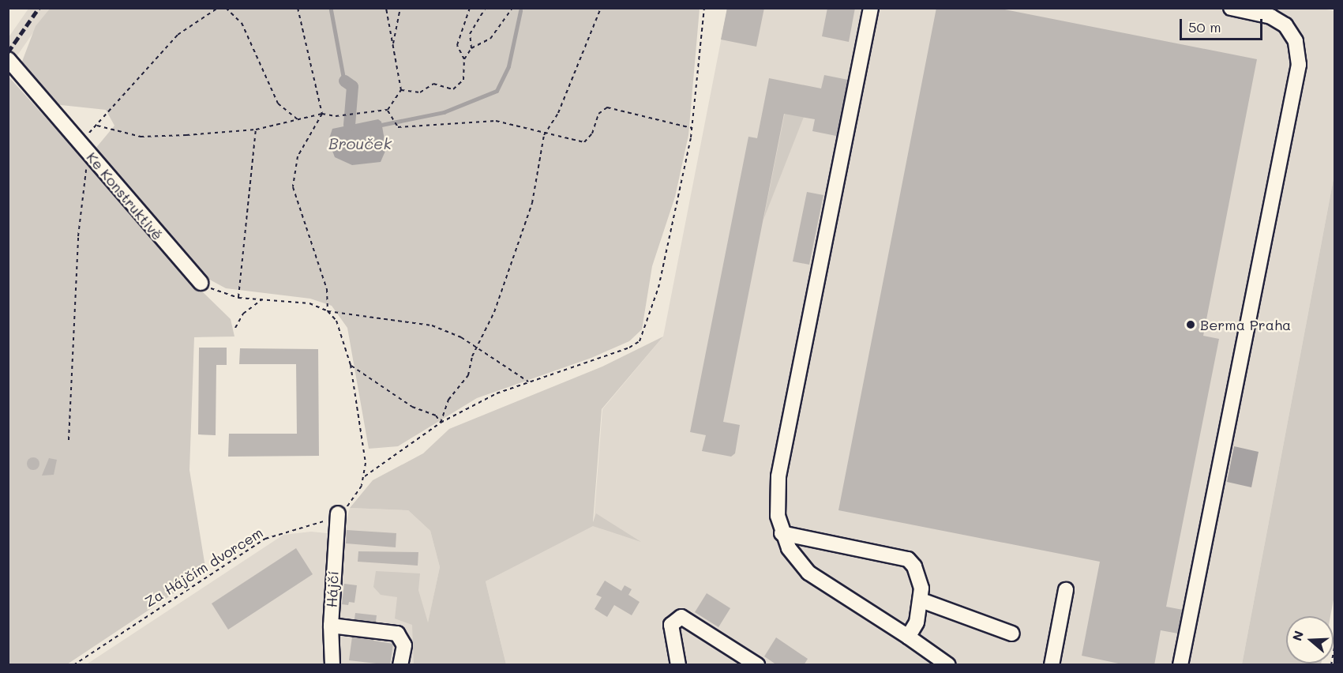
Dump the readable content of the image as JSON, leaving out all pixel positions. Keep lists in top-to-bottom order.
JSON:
{
  "streets": {
    "street": ["Ke Konstruktivě", "Hájčí"],
    "path": ["Za Hájčím dvorcem"]
  },
  "crossings": [
    ["Za Hájčím dvorcem", "Hájčí"]
  ],
  "water": ["Brouček"],
  "places": ["Berma Praha"],
  "scale_bar": "50 m",
  "north": "left"
}
